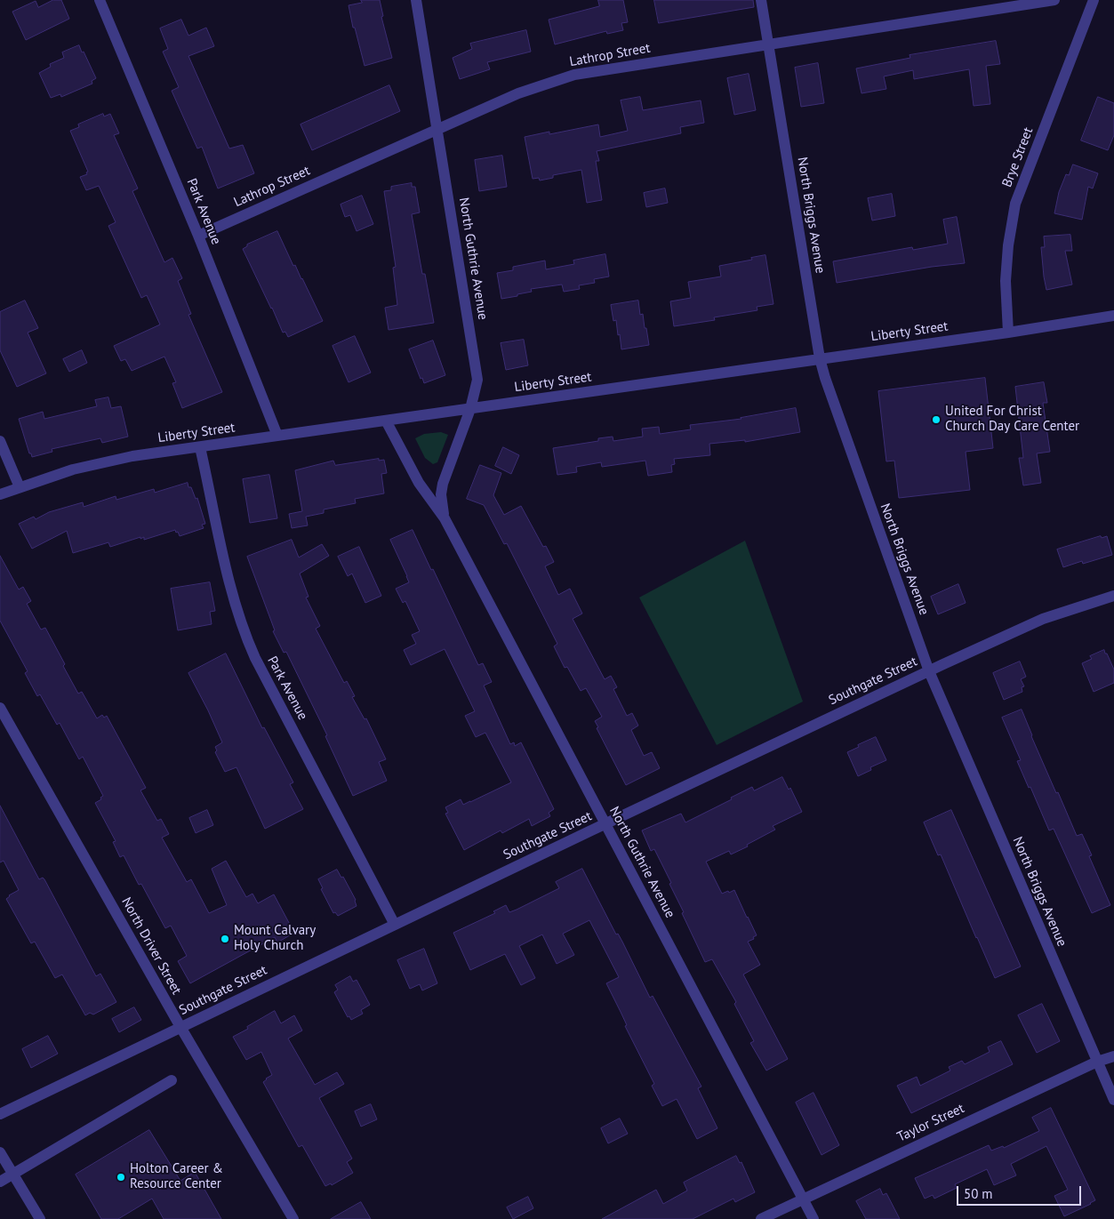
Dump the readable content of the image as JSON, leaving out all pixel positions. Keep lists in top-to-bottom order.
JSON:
{
  "streets": {
    "street": [
      "Lathrop Street",
      "Brye Street",
      "Park Avenue",
      "North Briggs Avenue",
      "North Guthrie Avenue",
      "Liberty Street",
      "Southgate Street",
      "North Driver Street",
      "Taylor Street"
    ]
  },
  "crossings": [
    ["Lathrop Street", "Park Avenue"],
    ["Lathrop Street", "North Briggs Avenue"],
    ["Lathrop Street", "North Guthrie Avenue"],
    ["Brye Street", "Liberty Street"],
    ["Park Avenue", "Liberty Street"],
    ["Park Avenue", "Southgate Street"],
    ["North Briggs Avenue", "Liberty Street"],
    ["North Briggs Avenue", "Southgate Street"],
    ["North Briggs Avenue", "Taylor Street"],
    ["North Guthrie Avenue", "Liberty Street"],
    ["North Guthrie Avenue", "Southgate Street"],
    ["North Guthrie Avenue", "Taylor Street"],
    ["Southgate Street", "North Driver Street"]
  ],
  "places": ["United For Christ Church Day Care Center", "Mount Calvary Holy Church", "Holton Career & Resource Center"],
  "scale_bar": "50 m"
}
